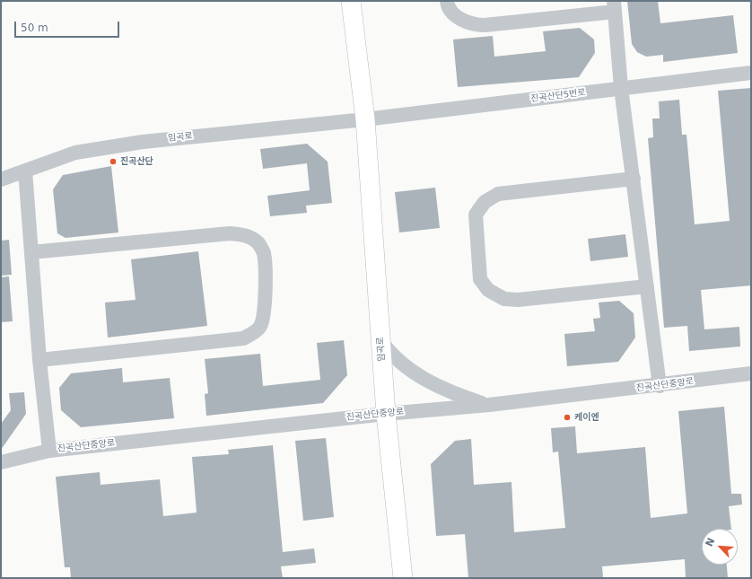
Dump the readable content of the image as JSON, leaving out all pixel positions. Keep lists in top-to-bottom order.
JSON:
{
  "streets": {
    "main road": ["임곡로"],
    "street": ["진곡산단5번로", "진곡산단중앙로"]
  },
  "crossings": [
    ["진곡산단5번로", "임곡로"],
    ["임곡로", "진곡산단중앙로"]
  ],
  "places": ["진곡산단", "케이엔"],
  "scale_bar": "50 m",
  "north": "top left"
}
